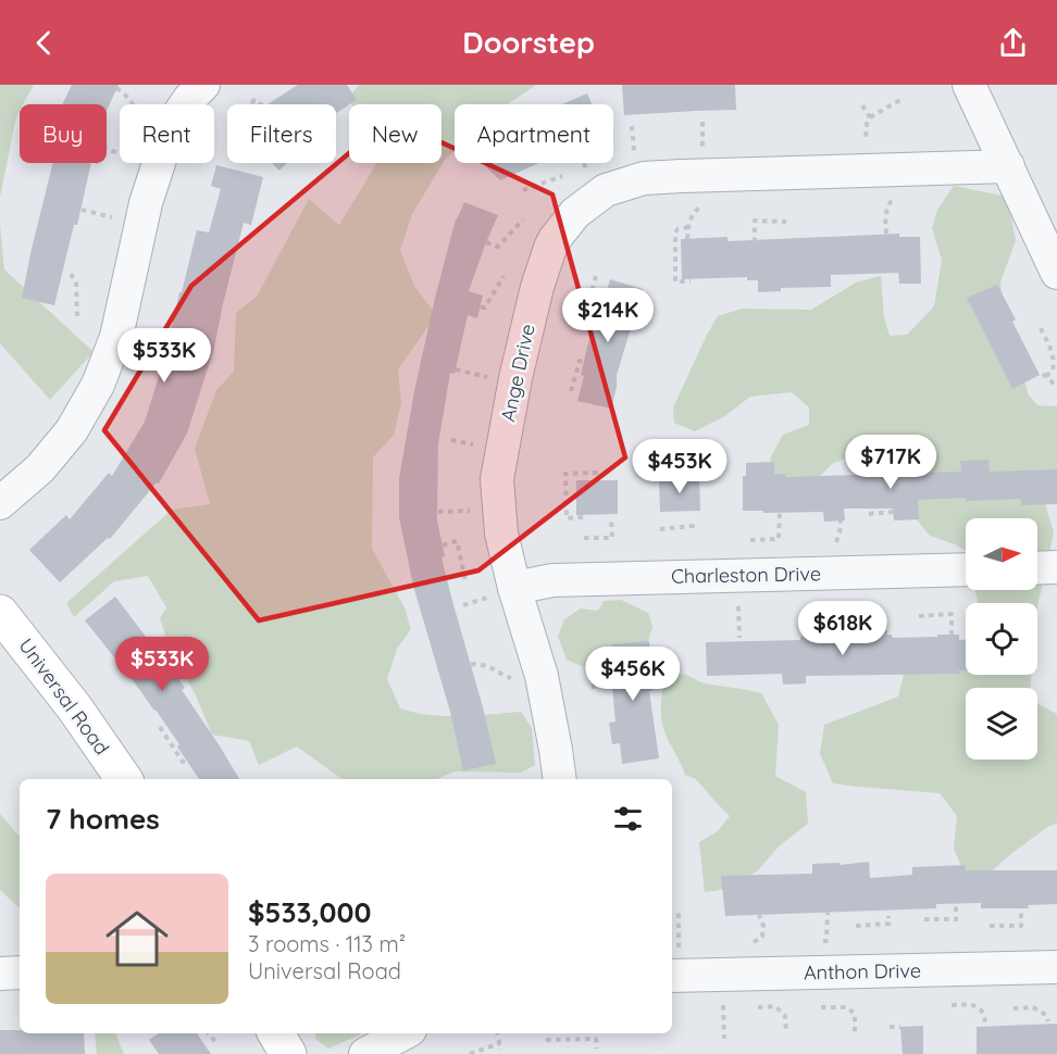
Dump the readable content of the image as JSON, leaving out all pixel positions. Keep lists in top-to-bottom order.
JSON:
{
  "streets": {
    "street": [
      "Ange Drive",
      "Charleston Drive",
      "Universal Road",
      "Anthon Drive"
    ]
  },
  "crossings": [
    ["Ange Drive", "Charleston Drive"]
  ],
  "north": "right",
  "page": {
    "header": "Doorstep",
    "chip": [
      "Buy",
      "Rent",
      "Filters",
      "New",
      "Apartment"
    ],
    "price": [
      "$214K",
      "$533K",
      "$717K",
      "$453K",
      "$618K",
      "$533K",
      "$456K"
    ],
    "heading": "7 homes",
    "list": [
      {
        "name": "$533,000",
        "note": "3 rooms · 113 m² · Universal Road"
      }
    ]
  }
}
